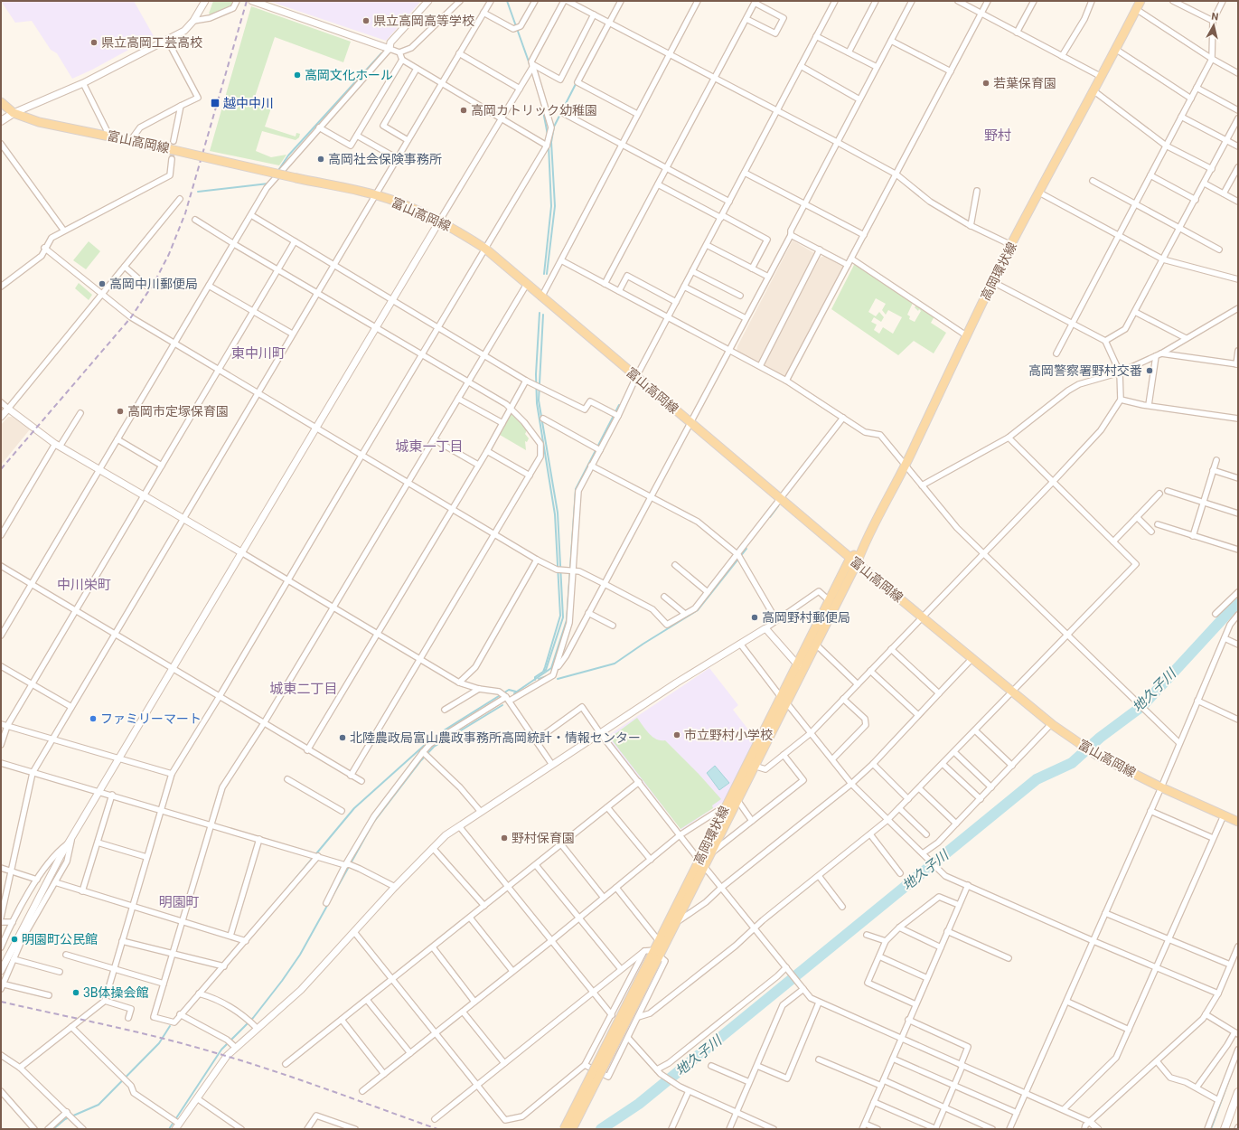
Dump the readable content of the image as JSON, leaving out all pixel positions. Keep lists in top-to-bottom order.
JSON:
{
  "streets": {
    "main road": ["富山高岡線", "高岡環状線"]
  },
  "crossings": [
    ["富山高岡線", "高岡環状線"]
  ],
  "districts": [
    "野村",
    "東中川町",
    "城東一丁目",
    "中川栄町",
    "城東二丁目",
    "明園町"
  ],
  "water": ["地久子川"],
  "places": {
    "other": [
      "県立高岡高等学校",
      "県立高岡工芸高校",
      "高岡文化ホール",
      "若葉保育園",
      "高岡カトリック幼稚園",
      "高岡社会保険事務所",
      "高岡中川郵便局",
      "高岡警察署野村交番",
      "高岡市定塚保育園",
      "高岡野村郵便局",
      "ファミリーマート",
      "市立野村小学校",
      "北陸農政局富山農政事務所高岡統計・情報センター",
      "野村保育園",
      "明園町公民館",
      "3B体操会館"
    ],
    "transit": ["越中中川"]
  },
  "north": "top"
}
